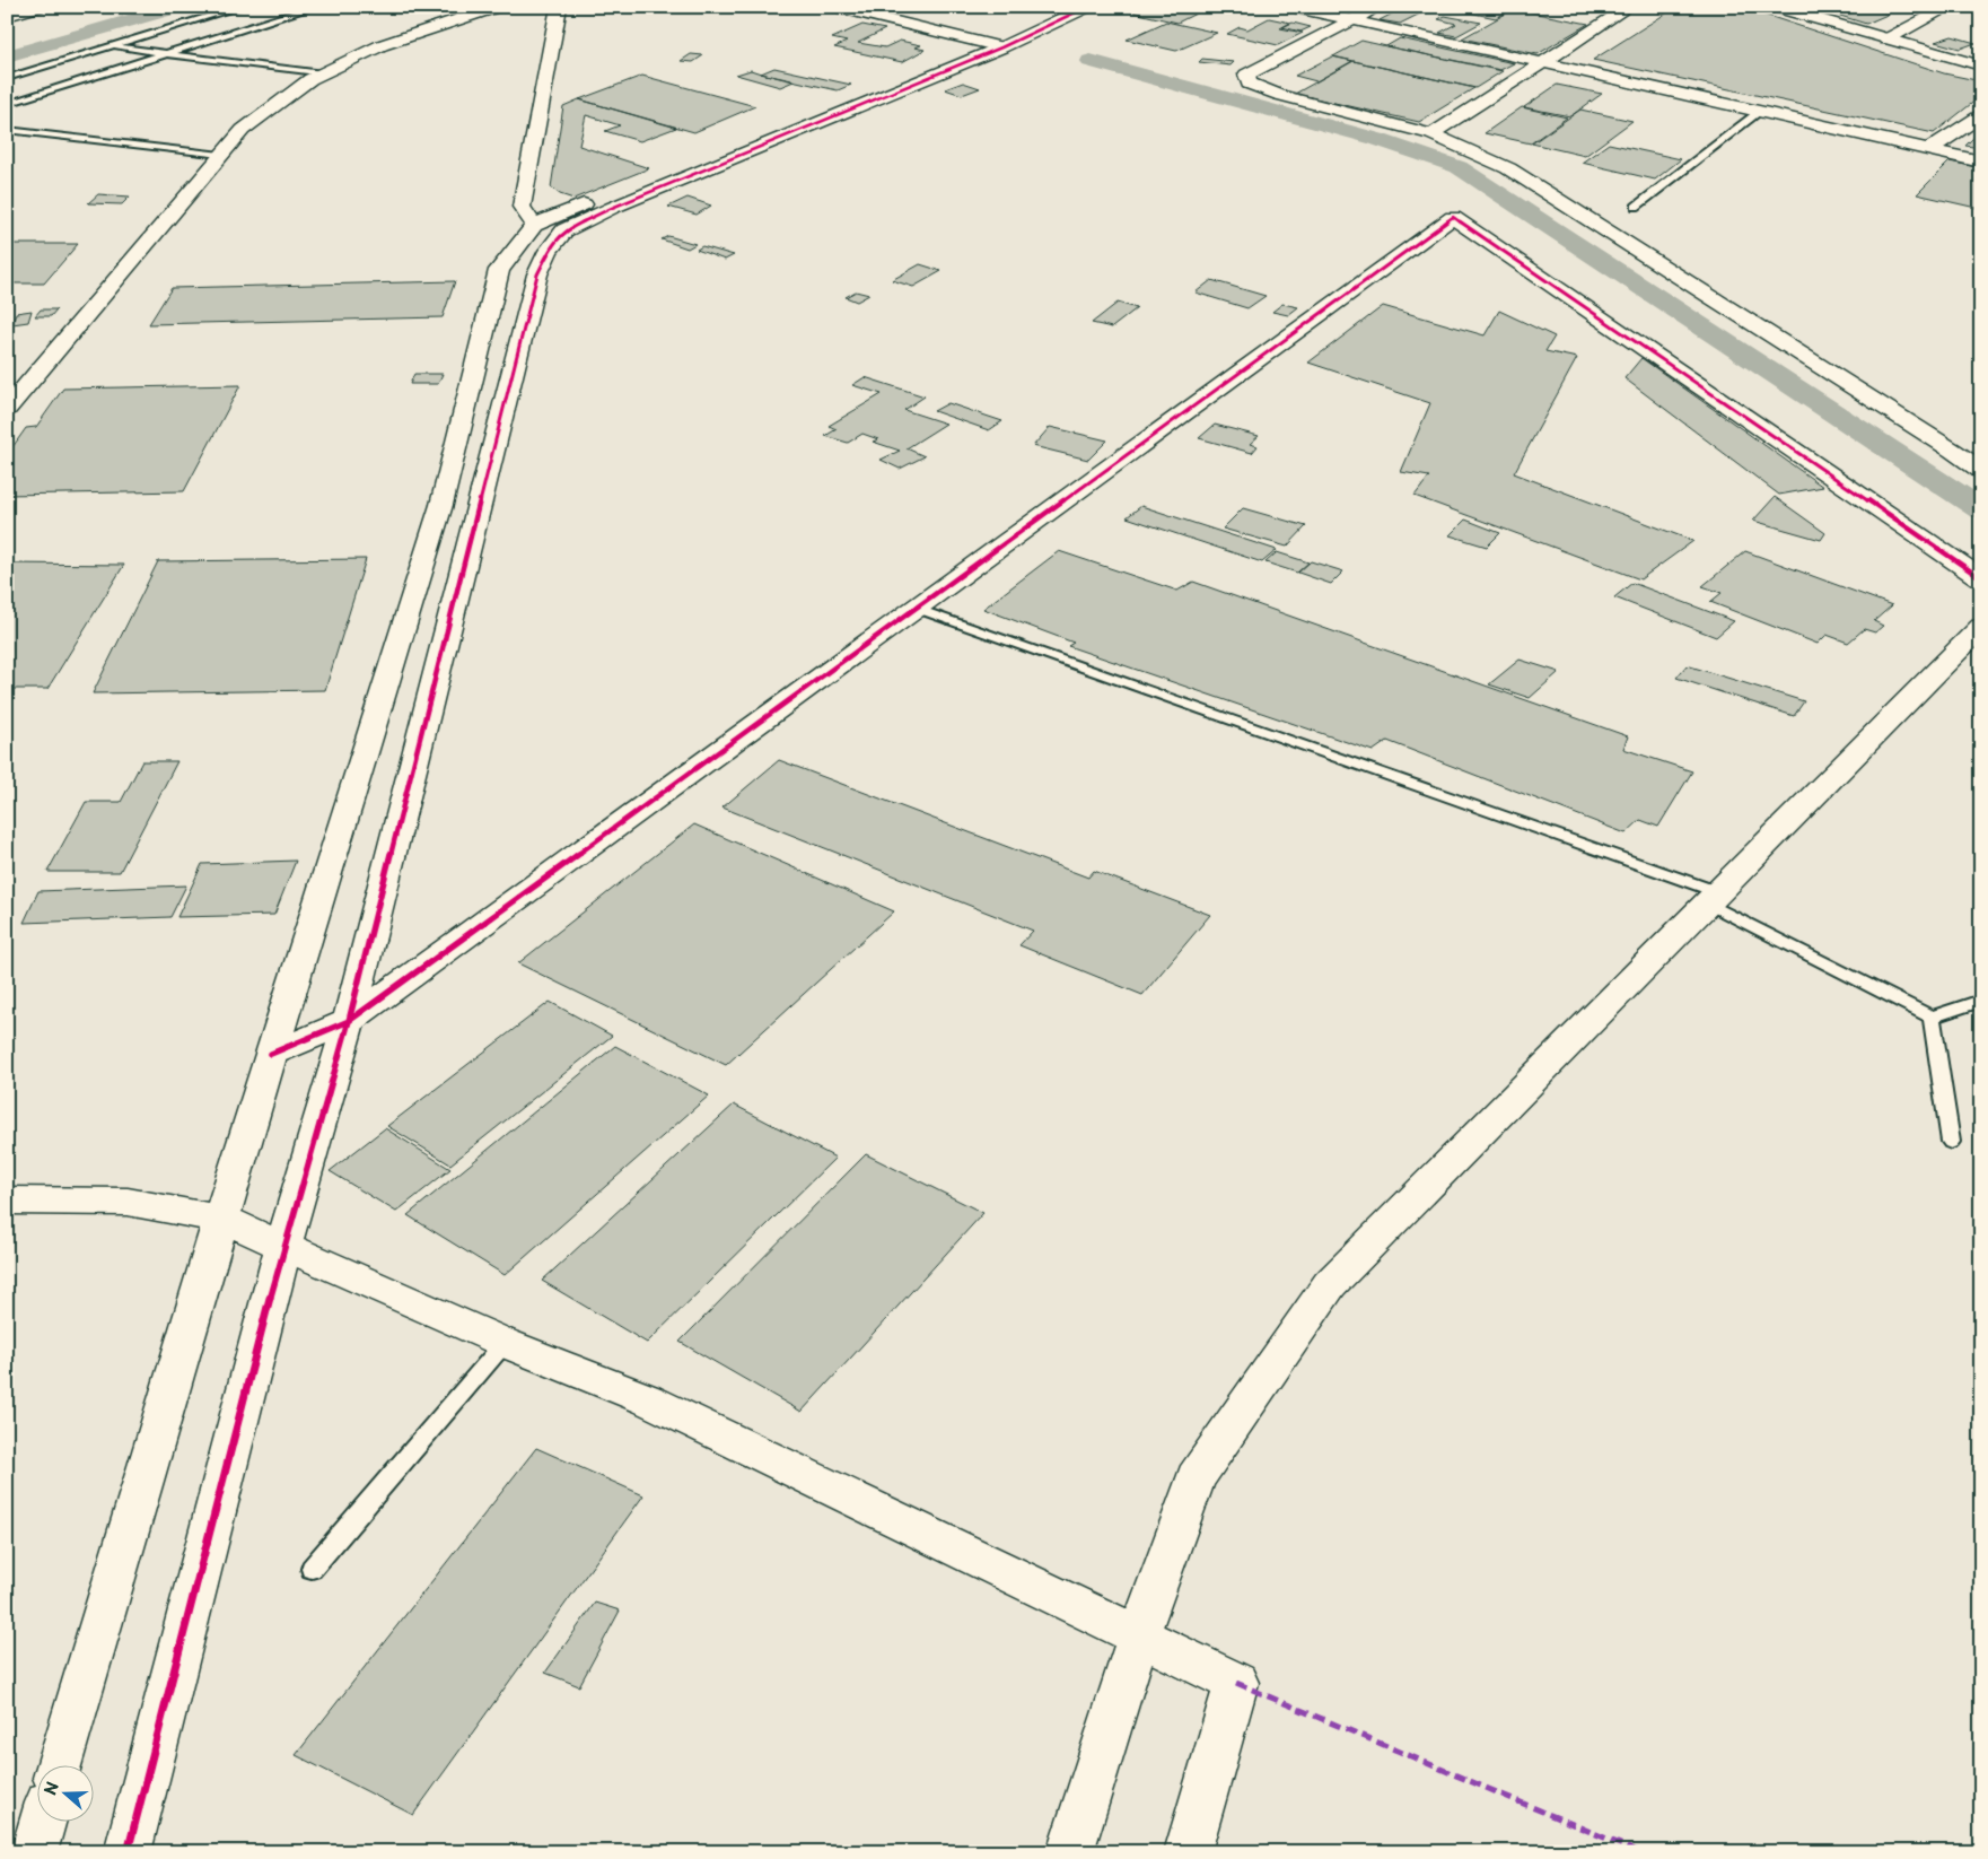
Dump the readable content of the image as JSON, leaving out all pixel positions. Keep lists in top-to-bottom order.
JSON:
{
  "north": "left"
}
